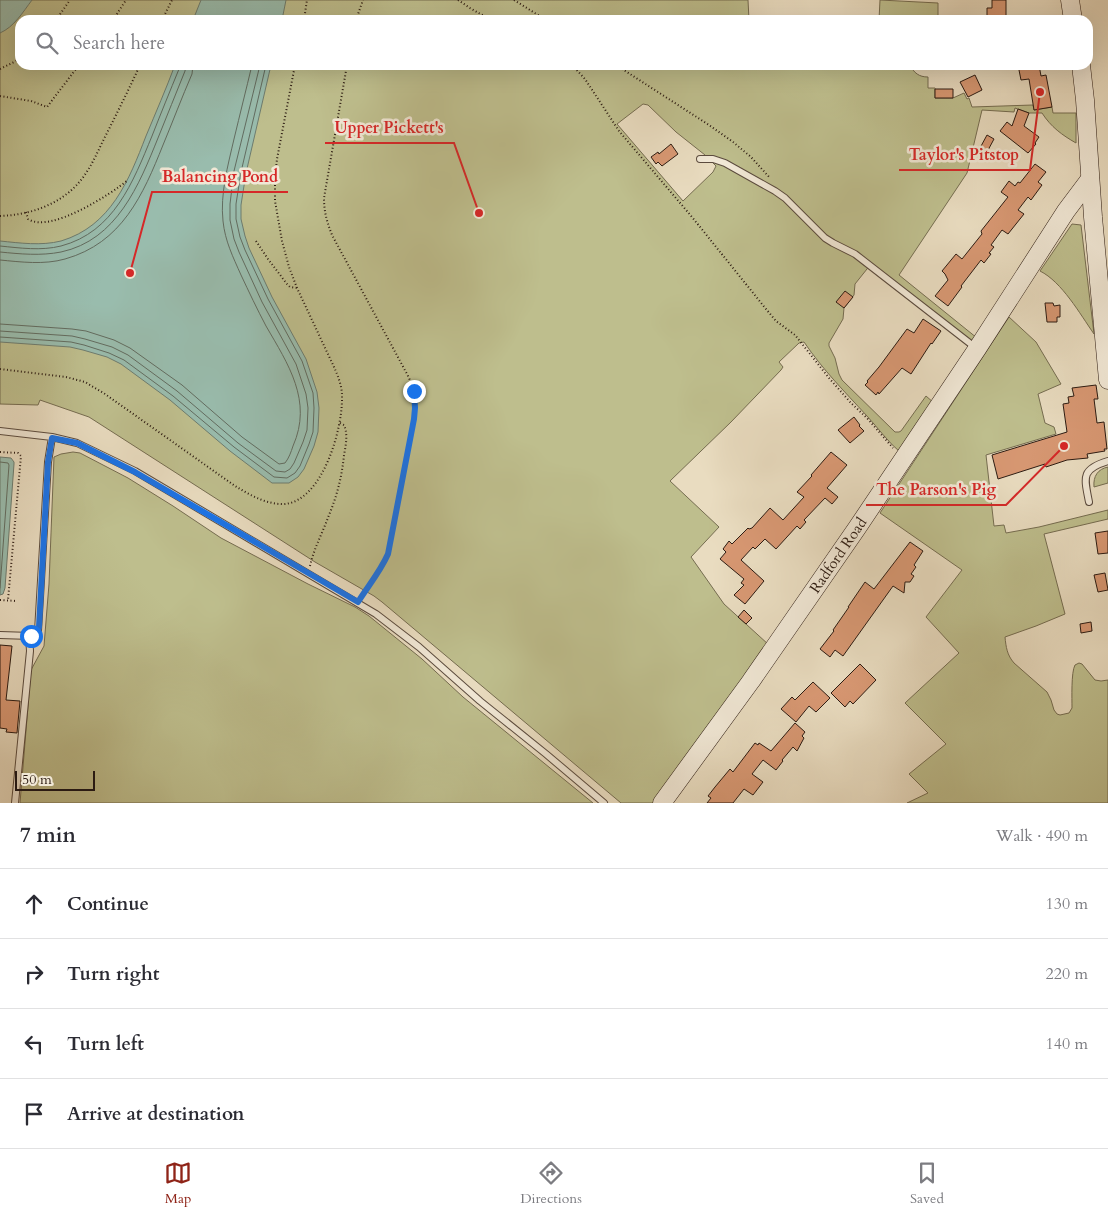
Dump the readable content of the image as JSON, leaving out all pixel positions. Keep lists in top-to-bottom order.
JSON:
{
  "streets": {
    "street": ["Radford Road"]
  },
  "places": [
    "Taylor's Pitstop",
    "Upper Pickett's",
    "Balancing Pond",
    "The Parson's Pig"
  ],
  "scale_bar": "50 m",
  "page": {
    "search": "Search here",
    "scale": "50 m",
    "heading": ["7 min", "Walk · 490 m"],
    "list": [
      ["Continue", "130 m"],
      ["Turn right", "220 m"],
      ["Turn left", "140 m"],
      "Arrive at destination"
    ],
    "nav": ["Map", "Directions", "Saved"]
  }
}
